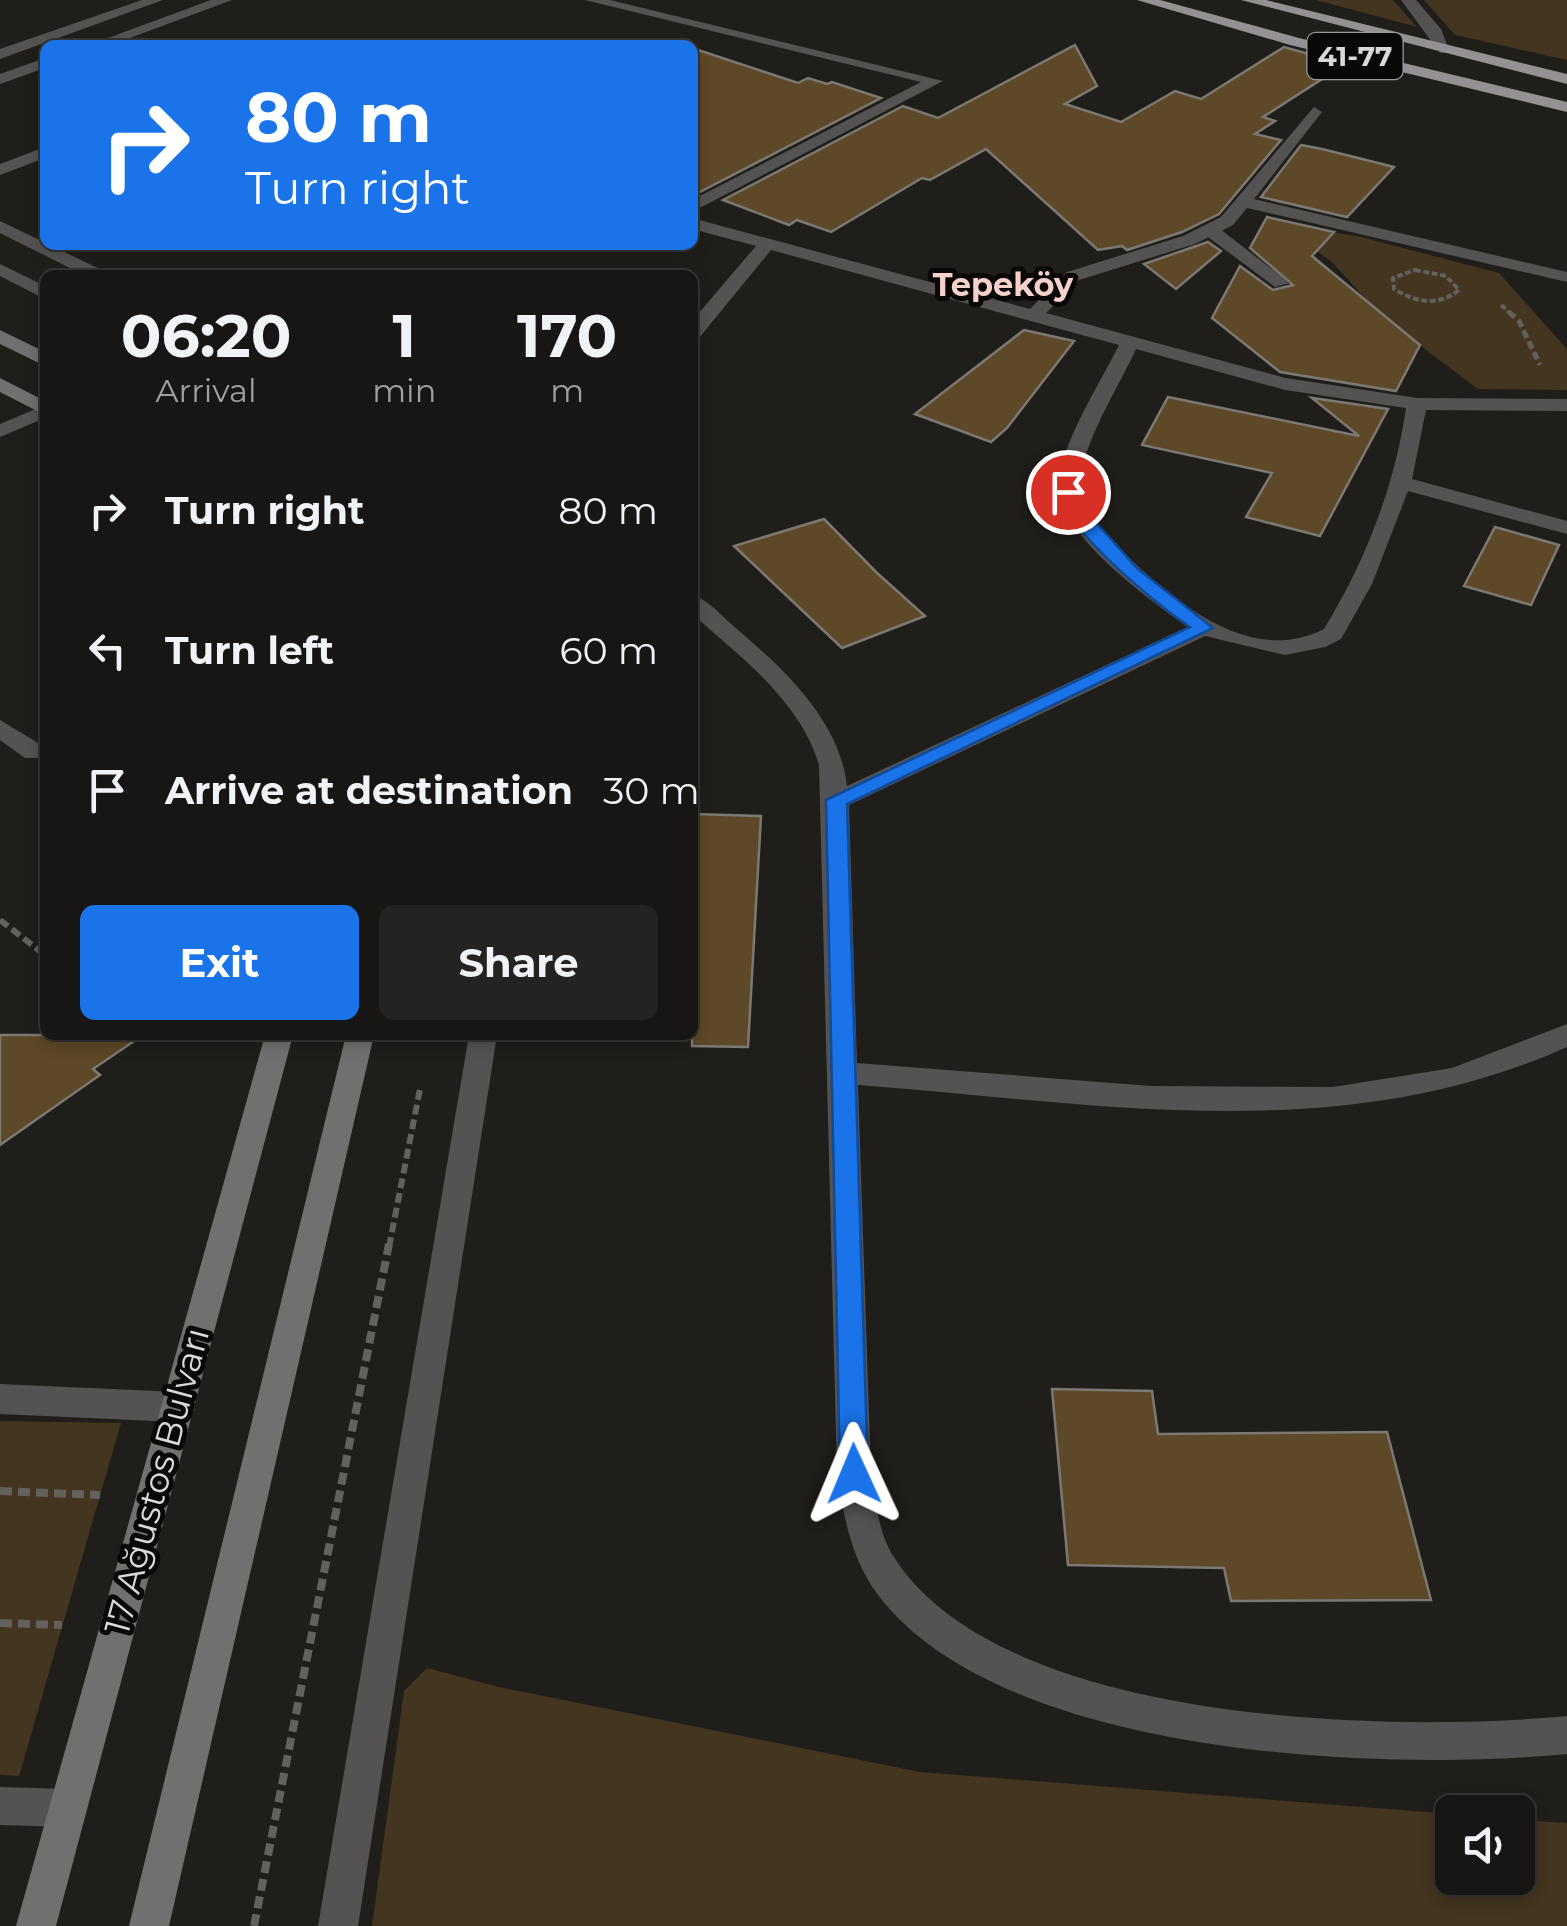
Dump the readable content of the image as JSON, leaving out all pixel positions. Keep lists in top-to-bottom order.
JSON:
{
  "streets": {
    "highway": ["41-77"],
    "main road": ["17 Ağustos Bulvarı"]
  },
  "districts": ["Tepeköy"],
  "page": {
    "turn": ["80 m", "Turn right"],
    "eta": [
      "06:20",
      "Arrival",
      "1",
      "min",
      "170",
      "m"
    ],
    "list": [
      {
        "name": "Turn right",
        "value": "80 m"
      },
      {
        "name": "Turn left",
        "value": "60 m"
      },
      {
        "name": "Arrive at destination",
        "value": "30 m"
      }
    ],
    "buttons": ["Exit", "Share"]
  }
}
